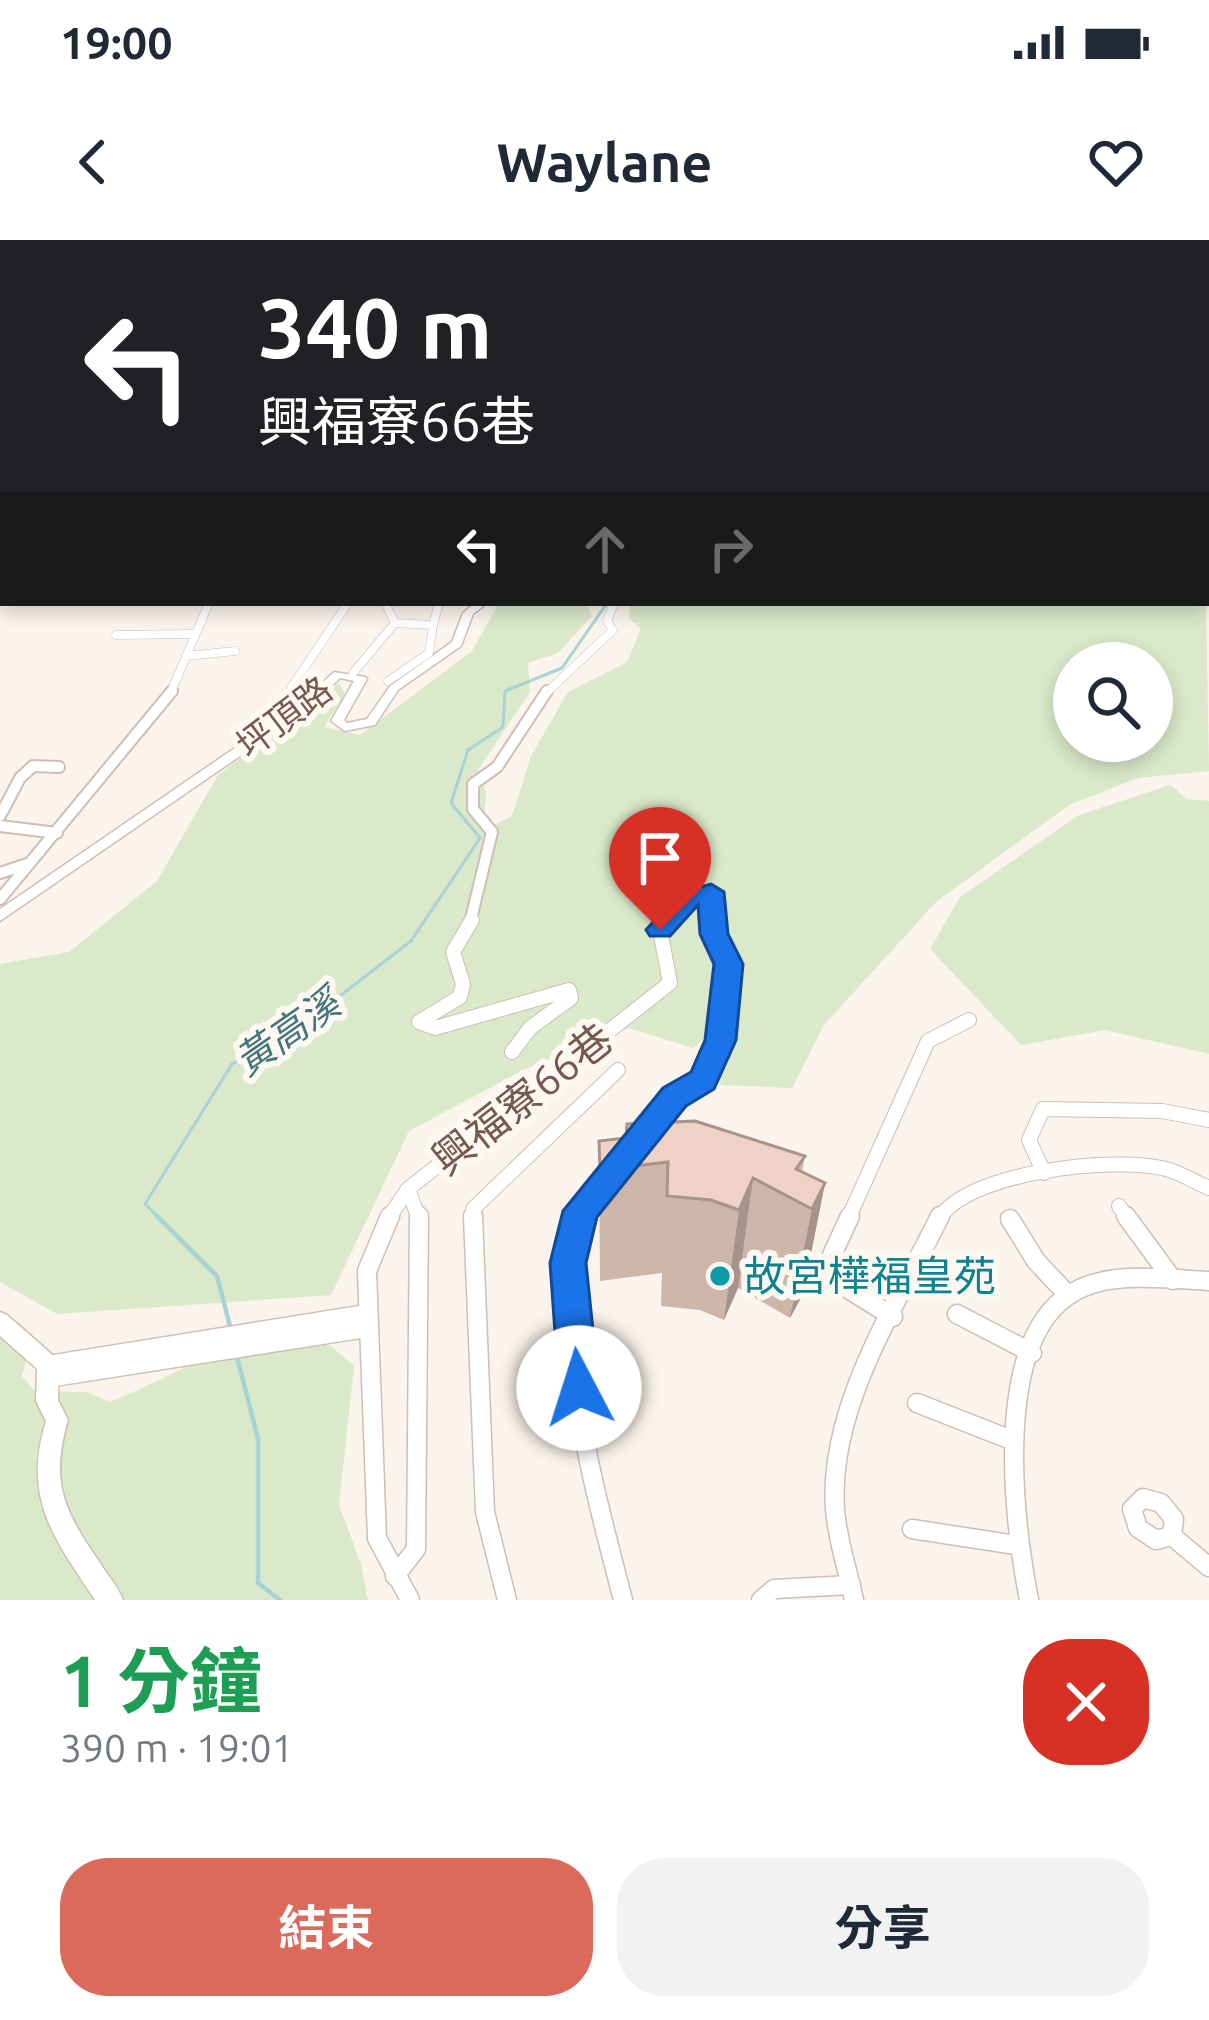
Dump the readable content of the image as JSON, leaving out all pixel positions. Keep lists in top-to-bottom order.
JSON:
{
  "streets": {
    "street": ["坪頂路", "興福寮66巷"]
  },
  "water": ["黃高溪"],
  "places": ["故宮樺福皇苑"],
  "page": {
    "status": "19:00",
    "header": "Waylane",
    "turn": ["340 m", "興福寮66巷"],
    "heading": ["1 分鐘", "390 m · 19:01"],
    "buttons": ["結束", "分享"]
  }
}
